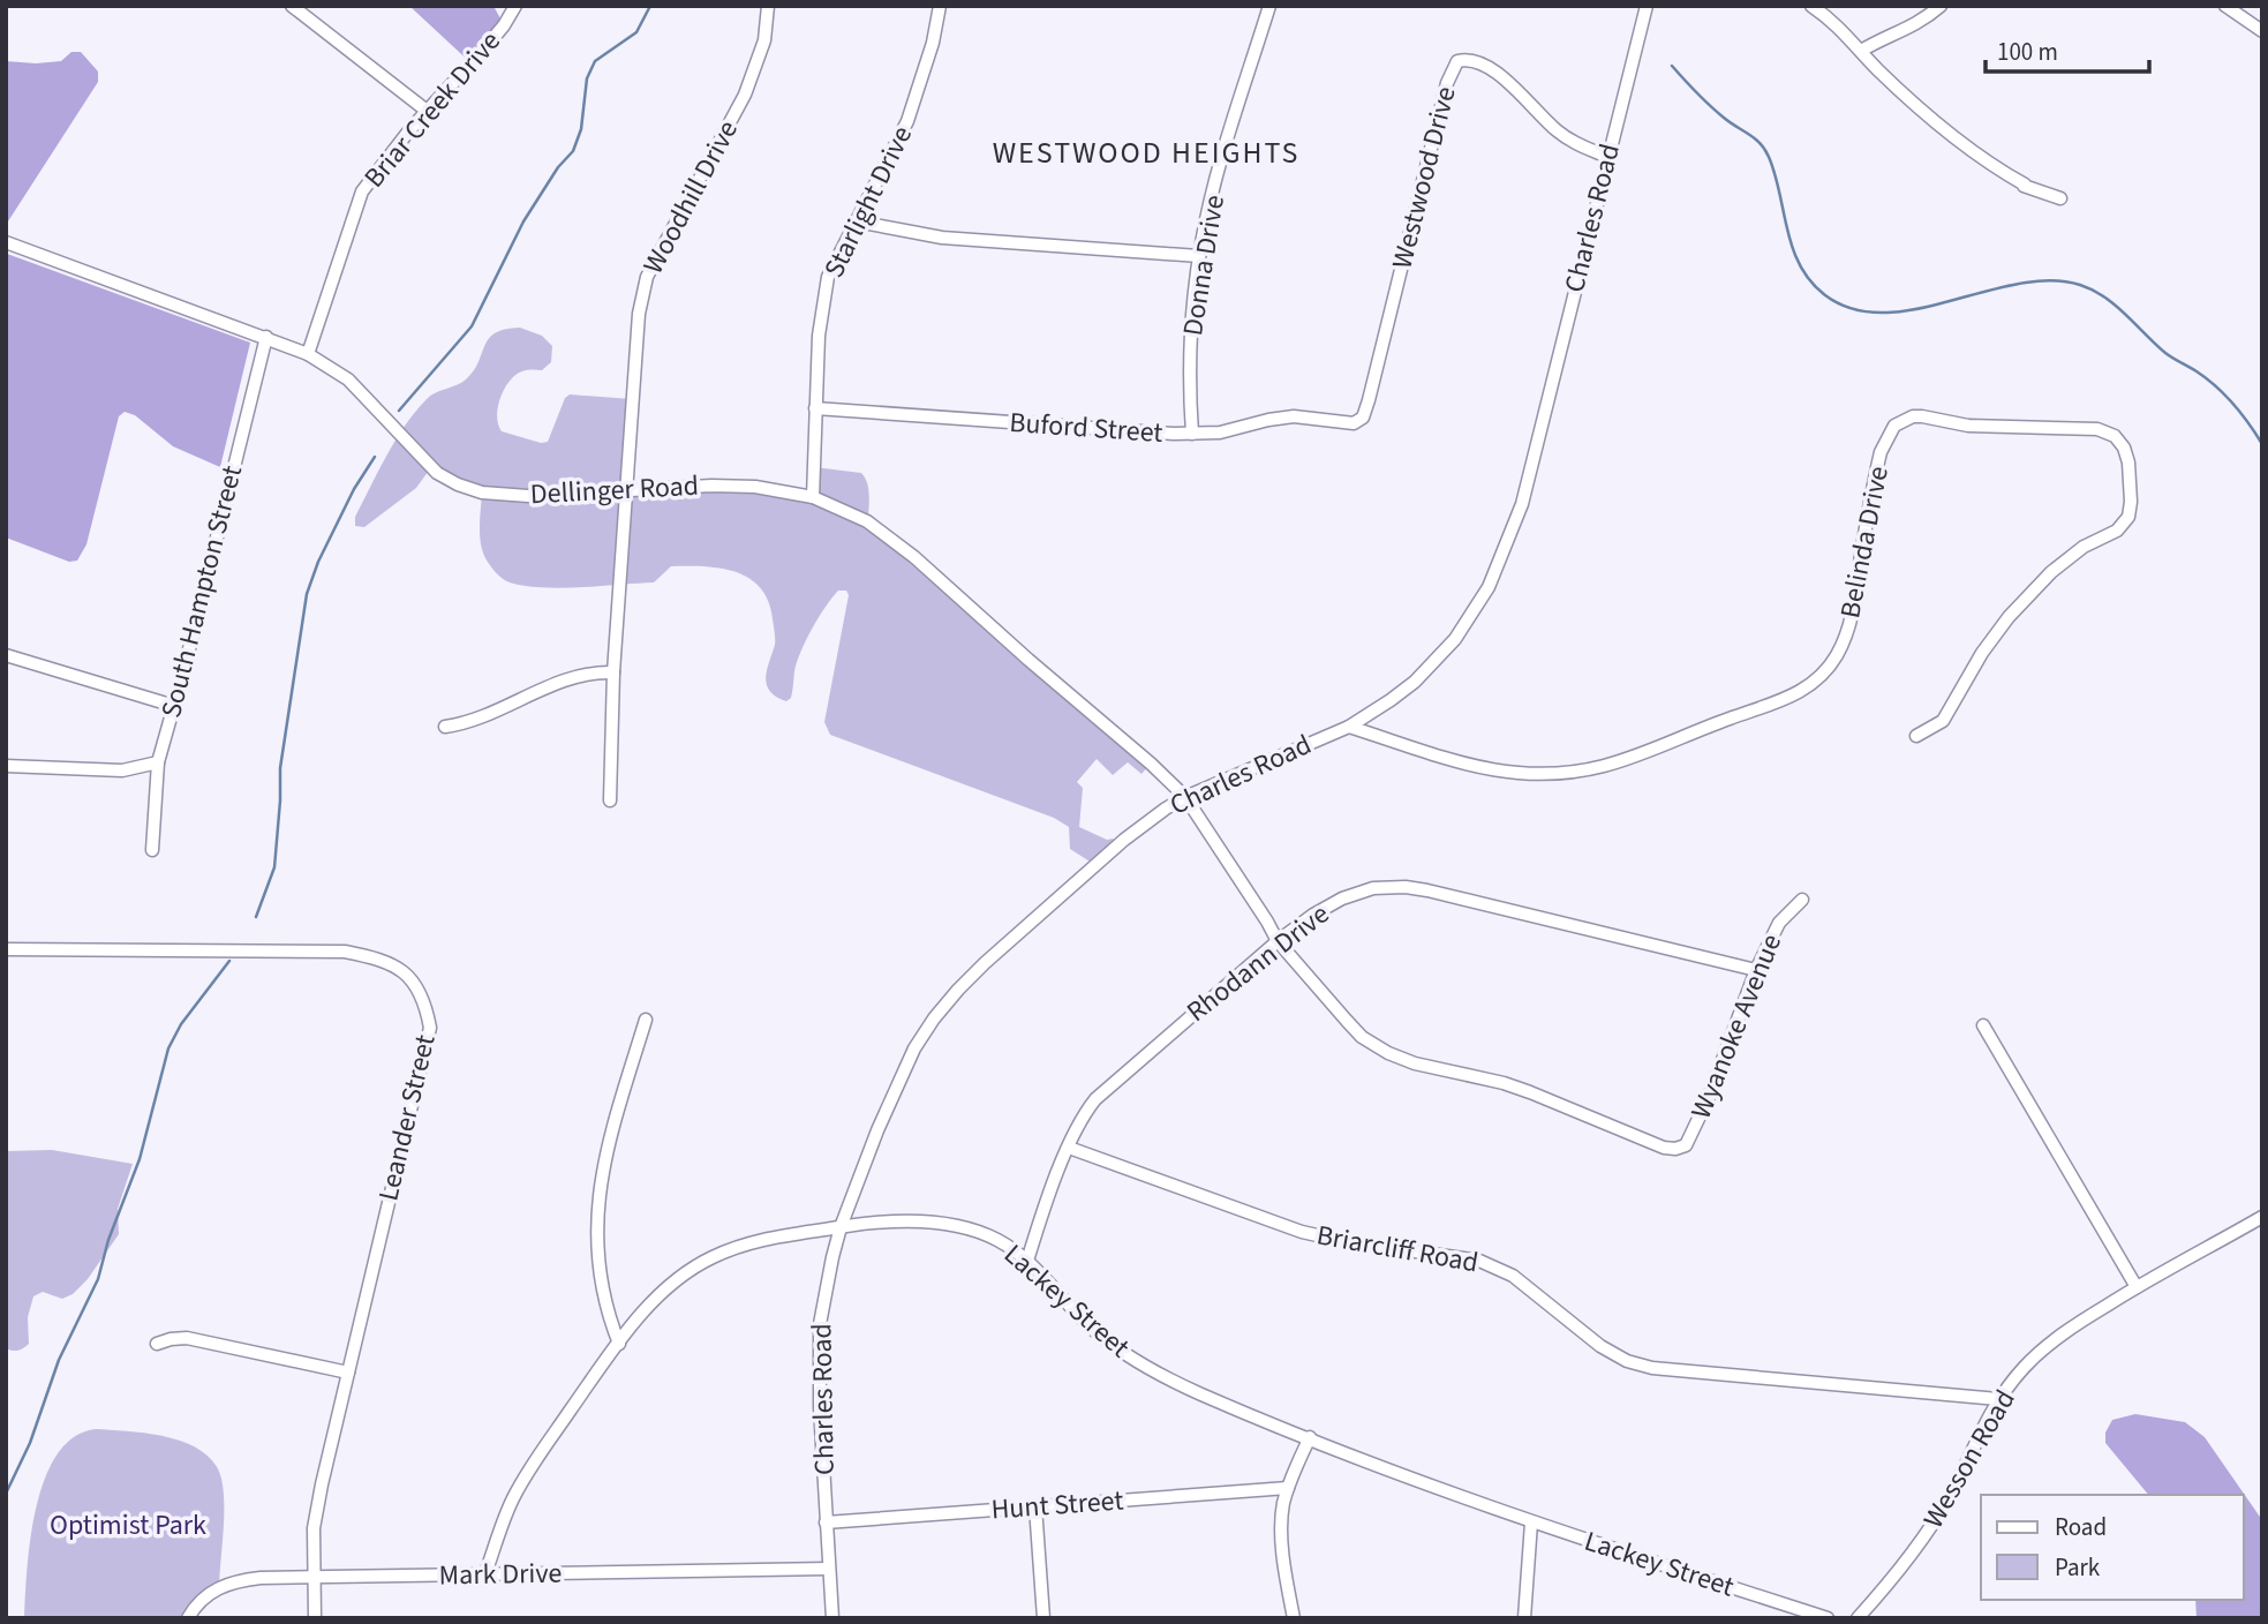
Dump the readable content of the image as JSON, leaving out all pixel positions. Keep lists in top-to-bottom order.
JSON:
{
  "streets": {
    "street": [
      "Briar Creek Drive",
      "Westwood Drive",
      "Woodhill Drive",
      "Starlight Drive",
      "Charles Road",
      "Donna Drive",
      "Buford Street",
      "Dellinger Road",
      "Belinda Drive",
      "South Hampton Street",
      "Rhodann Drive",
      "Wyanoke Avenue",
      "Leander Street",
      "Briarcliff Road",
      "Lackey Street",
      "Wesson Road",
      "Hunt Street",
      "Mark Drive"
    ]
  },
  "crossings": [
    ["Briar Creek Drive", "Dellinger Road"],
    ["Westwood Drive", "Charles Road"],
    ["Westwood Drive", "Buford Street"],
    ["Woodhill Drive", "Dellinger Road"],
    ["Starlight Drive", "Buford Street"],
    ["Starlight Drive", "Dellinger Road"],
    ["Charles Road", "Dellinger Road"],
    ["Charles Road", "Belinda Drive"],
    ["Charles Road", "Wyanoke Avenue"],
    ["Charles Road", "Lackey Street"],
    ["Charles Road", "Hunt Street"],
    ["Charles Road", "Mark Drive"],
    ["Donna Drive", "Buford Street"],
    ["Dellinger Road", "South Hampton Street"],
    ["Dellinger Road", "Wyanoke Avenue"],
    ["Rhodann Drive", "Wyanoke Avenue"],
    ["Rhodann Drive", "Briarcliff Road"],
    ["Rhodann Drive", "Lackey Street"],
    ["Leander Street", "Mark Drive"],
    ["Briarcliff Road", "Wesson Road"],
    ["Lackey Street", "Mark Drive"]
  ],
  "districts": ["WESTWOOD HEIGHTS"],
  "parks": ["Optimist Park"],
  "legend": ["Road", "Park"],
  "scale_bar": "100 m"
}
